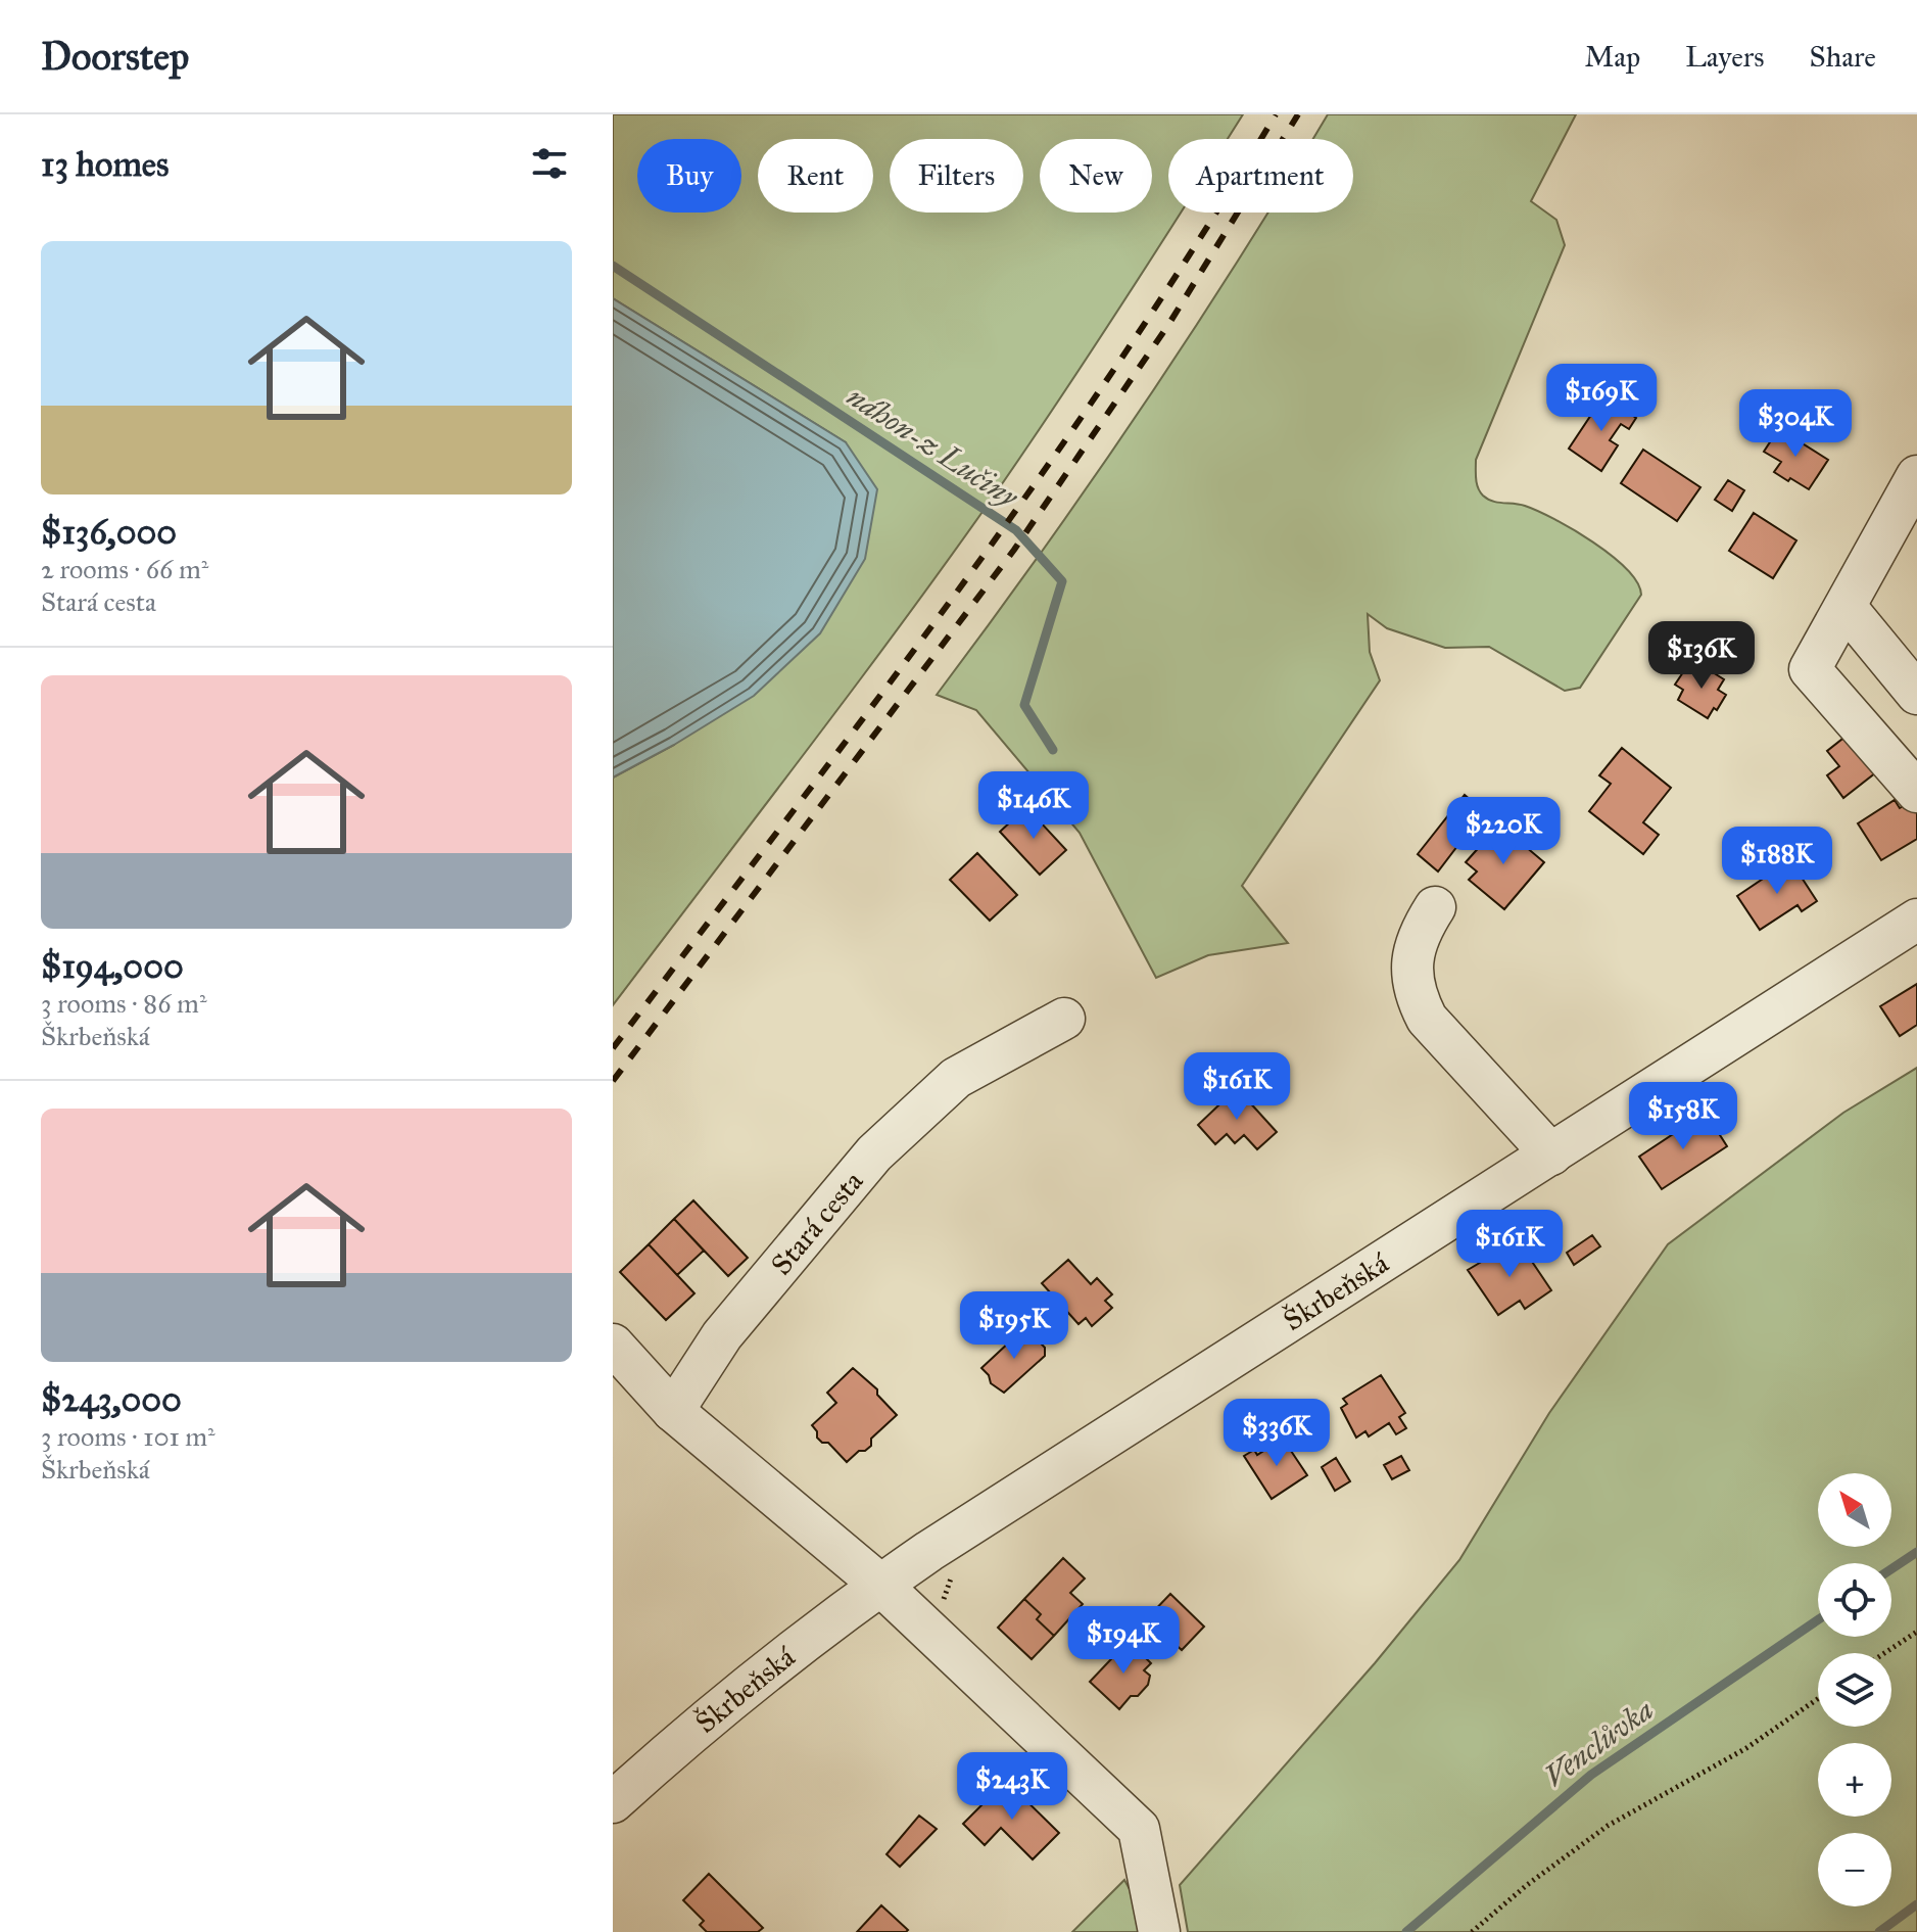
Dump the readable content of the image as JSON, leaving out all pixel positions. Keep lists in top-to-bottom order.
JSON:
{
  "streets": {
    "street": ["Stará cesta", "Škrbeňská"]
  },
  "water": ["náhon-z Lučiny", "Venclůvka"],
  "north": "top left",
  "page": {
    "header": "Doorstep",
    "nav": ["Map", "Layers", "Share"],
    "heading": "13 homes",
    "chip": [
      "Buy",
      "Rent",
      "Filters",
      "New",
      "Apartment"
    ],
    "list": [
      {
        "name": "$136,000",
        "note": "2 rooms · 66 m² · Stará cesta"
      },
      {
        "name": "$194,000",
        "note": "3 rooms · 86 m² · Škrbeňská"
      },
      {
        "name": "$243,000",
        "note": "3 rooms · 101 m² · Škrbeňská"
      }
    ],
    "price": [
      "$169K",
      "$304K",
      "$136K",
      "$146K",
      "$220K",
      "$188K",
      "$161K",
      "$158K",
      "$161K",
      "$195K",
      "$336K",
      "$194K",
      "$243K"
    ],
    "map_buttons": ["+", "−"]
  }
}
